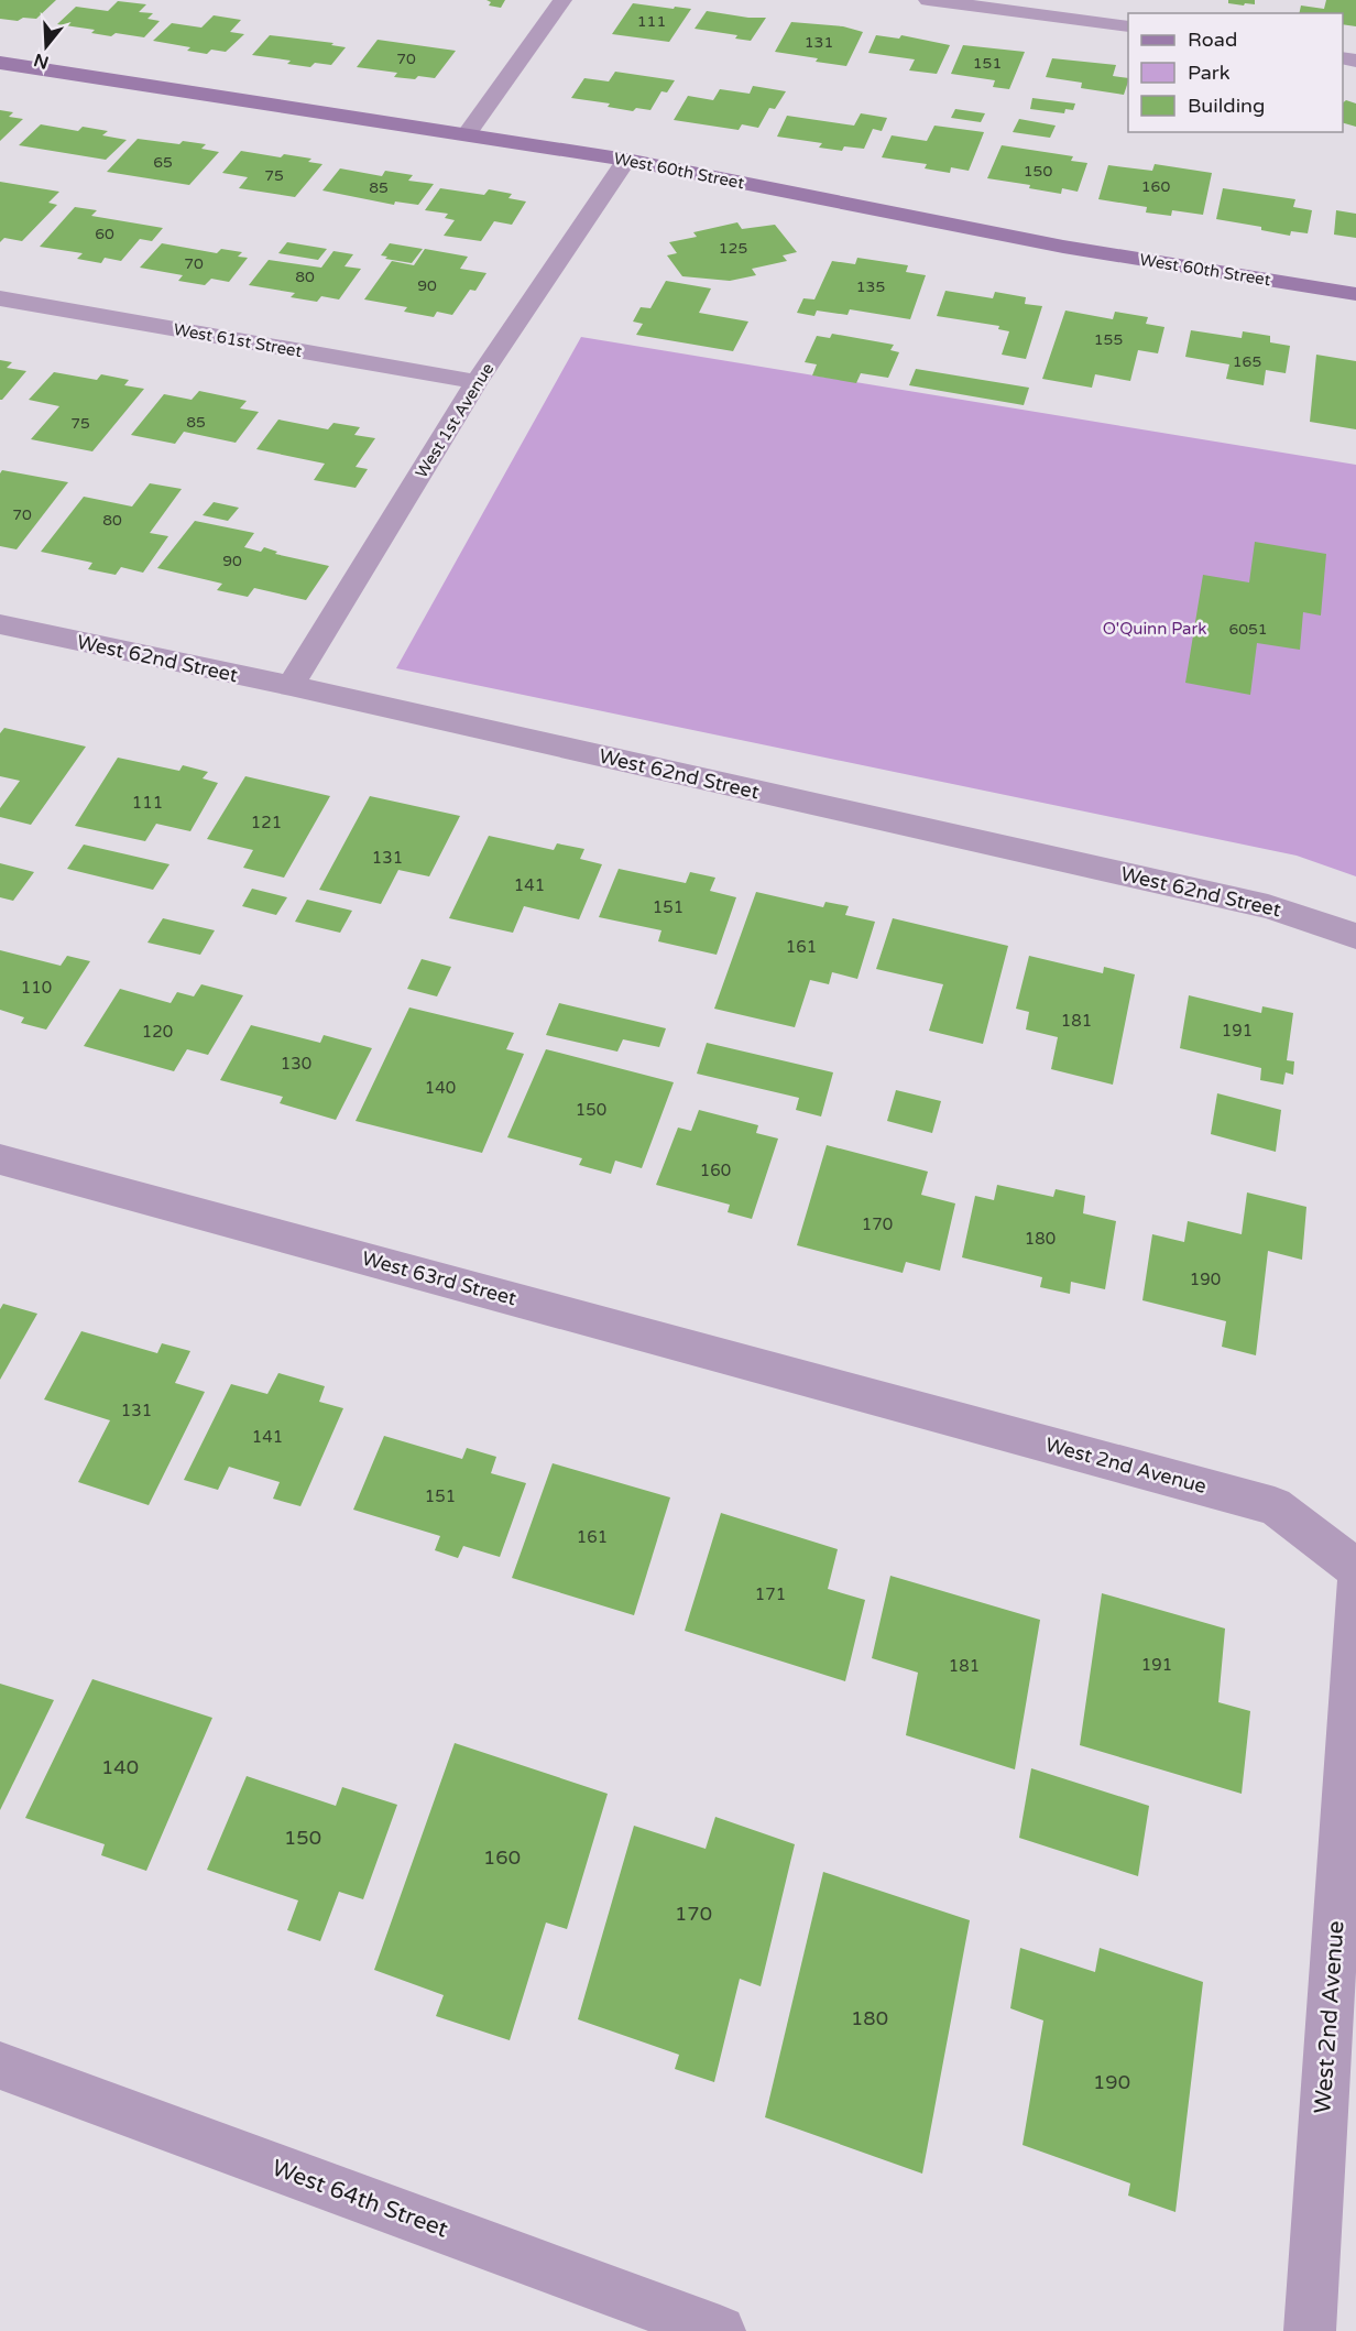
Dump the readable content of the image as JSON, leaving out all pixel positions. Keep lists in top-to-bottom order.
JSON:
{
  "streets": {
    "street": [
      "West 60th Street",
      "West 61st Street",
      "West 1st Avenue",
      "West 62nd Street",
      "West 63rd Street",
      "West 2nd Avenue",
      "West 64th Street"
    ]
  },
  "crossings": [
    ["West 60th Street", "West 1st Avenue"],
    ["West 61st Street", "West 1st Avenue"],
    ["West 1st Avenue", "West 62nd Street"],
    ["West 63rd Street", "West 2nd Avenue"]
  ],
  "parks": ["O'Quinn Park"],
  "house_numbers": [
    "111",
    "131",
    "70",
    "151",
    "65",
    "150",
    "75",
    "160",
    "85",
    "60",
    "125",
    "70",
    "80",
    "90",
    "135",
    "155",
    "165",
    "85",
    "75",
    "70",
    "80",
    "90",
    "6051",
    "111",
    "121",
    "131",
    "141",
    "151",
    "161",
    "110",
    "181",
    "191",
    "120",
    "130",
    "140",
    "150",
    "160",
    "170",
    "180",
    "190",
    "131",
    "141",
    "151",
    "161",
    "171",
    "191",
    "181",
    "140",
    "150",
    "160",
    "170",
    "180",
    "190"
  ],
  "legend": ["Road", "Park", "Building"],
  "north": "bottom"
}
